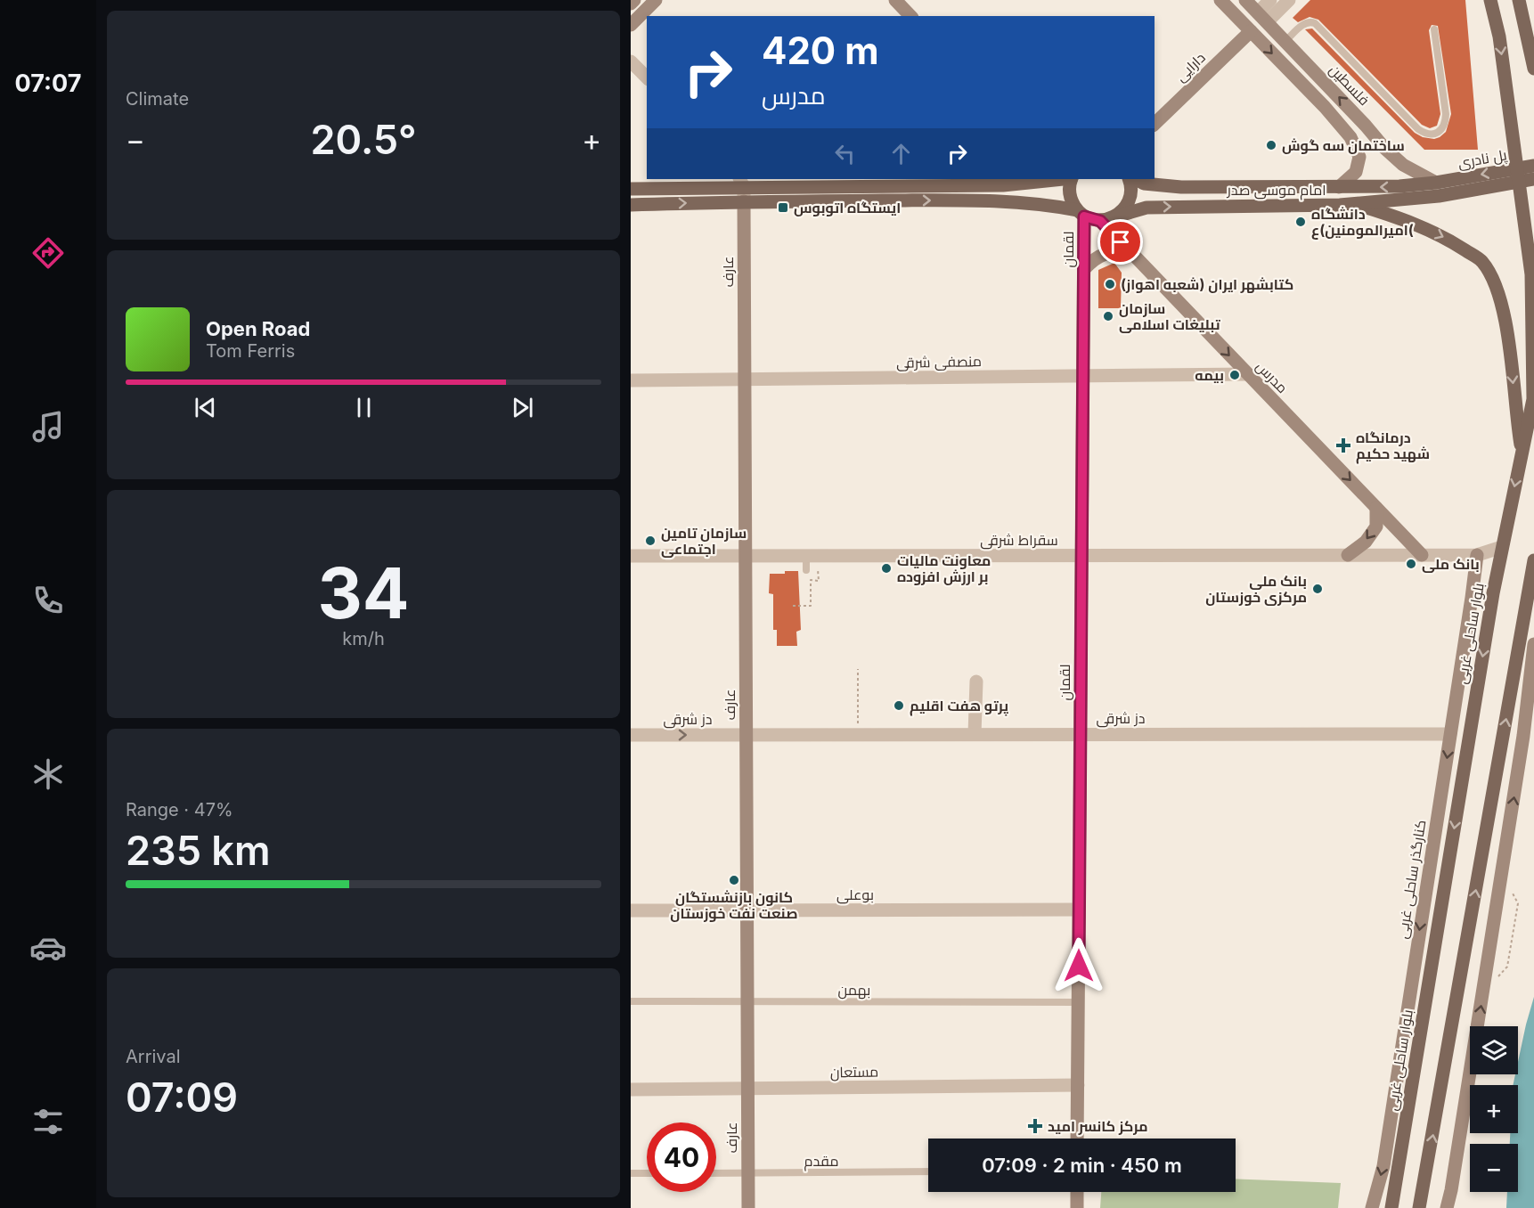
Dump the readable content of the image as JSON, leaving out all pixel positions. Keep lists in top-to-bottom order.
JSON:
{
  "streets": {
    "main road": ["پل نادری", "امام موسی صدر", "بلوار ساحلی غربی"],
    "street": [
      "دارایی",
      "فلسطین",
      "لقمان",
      "عارف",
      "منصفی شرقی",
      "مدرس",
      "سقراط شرقی",
      "دز شرقی",
      "کنارگذر ساحلی غربی",
      "بوعلی",
      "مستعان"
    ],
    "lane": ["بهمن", "مقدم"]
  },
  "crossings": [
    ["فلسطین", "پل نادری"],
    ["فلسطین", "امام موسی صدر"],
    ["پل نادری", "امام موسی صدر"],
    ["امام موسی صدر", "مدرس"],
    ["لقمان", "منصفی شرقی"],
    ["لقمان", "سقراط شرقی"],
    ["لقمان", "دز شرقی"],
    ["لقمان", "بوعلی"],
    ["لقمان", "بهمن"],
    ["لقمان", "مستعان"],
    ["عارف", "منصفی شرقی"],
    ["عارف", "سقراط شرقی"],
    ["عارف", "دز شرقی"],
    ["عارف", "بوعلی"],
    ["عارف", "بهمن"],
    ["عارف", "مستعان"],
    ["عارف", "مقدم"],
    ["منصفی شرقی", "مدرس"],
    ["مدرس", "سقراط شرقی"],
    ["سقراط شرقی", "بلوار ساحلی غربی"],
    ["سقراط شرقی", "کنارگذر ساحلی غربی"],
    ["دز شرقی", "کنارگذر ساحلی غربی"]
  ],
  "one_way": ["مدرس"],
  "places": {
    "other": [
      "ساختمان سه گوش",
      "دانشگاه امیرالمومنین)ع(",
      "کتابشهر ایران (شعبه اهواز)",
      "سازمان تبلیغات اسلامی",
      "بیمه",
      "سازمان تامین اجتماعی",
      "بانک ملی",
      "معاونت مالیات بر ارزش افزوده",
      "بانک ملی مرکزی خوزستان",
      "پرتو هفت اقلیم",
      "کانون بازنشستگان صنعت نفت خوزستان"
    ],
    "transit": ["ایستگاه اتوبوس"],
    "health": ["درمانگاه شهید حکیم", "مرکز کانسر امید"]
  },
  "page": {
    "tabs": "07:07",
    "tile": [
      "Climate",
      ["34", "km/h"],
      ["Range · 47%", "235 km"],
      ["Arrival", "07:09"]
    ],
    "turn": ["420 m", "مدرس"],
    "heat": ["−", "20.5°", "+"],
    "song": ["Open Road", "Tom Ferris"],
    "map_buttons": ["+", "−"],
    "limit": "40",
    "trip": "07:09 · 2 min · 450 m"
  }
}
